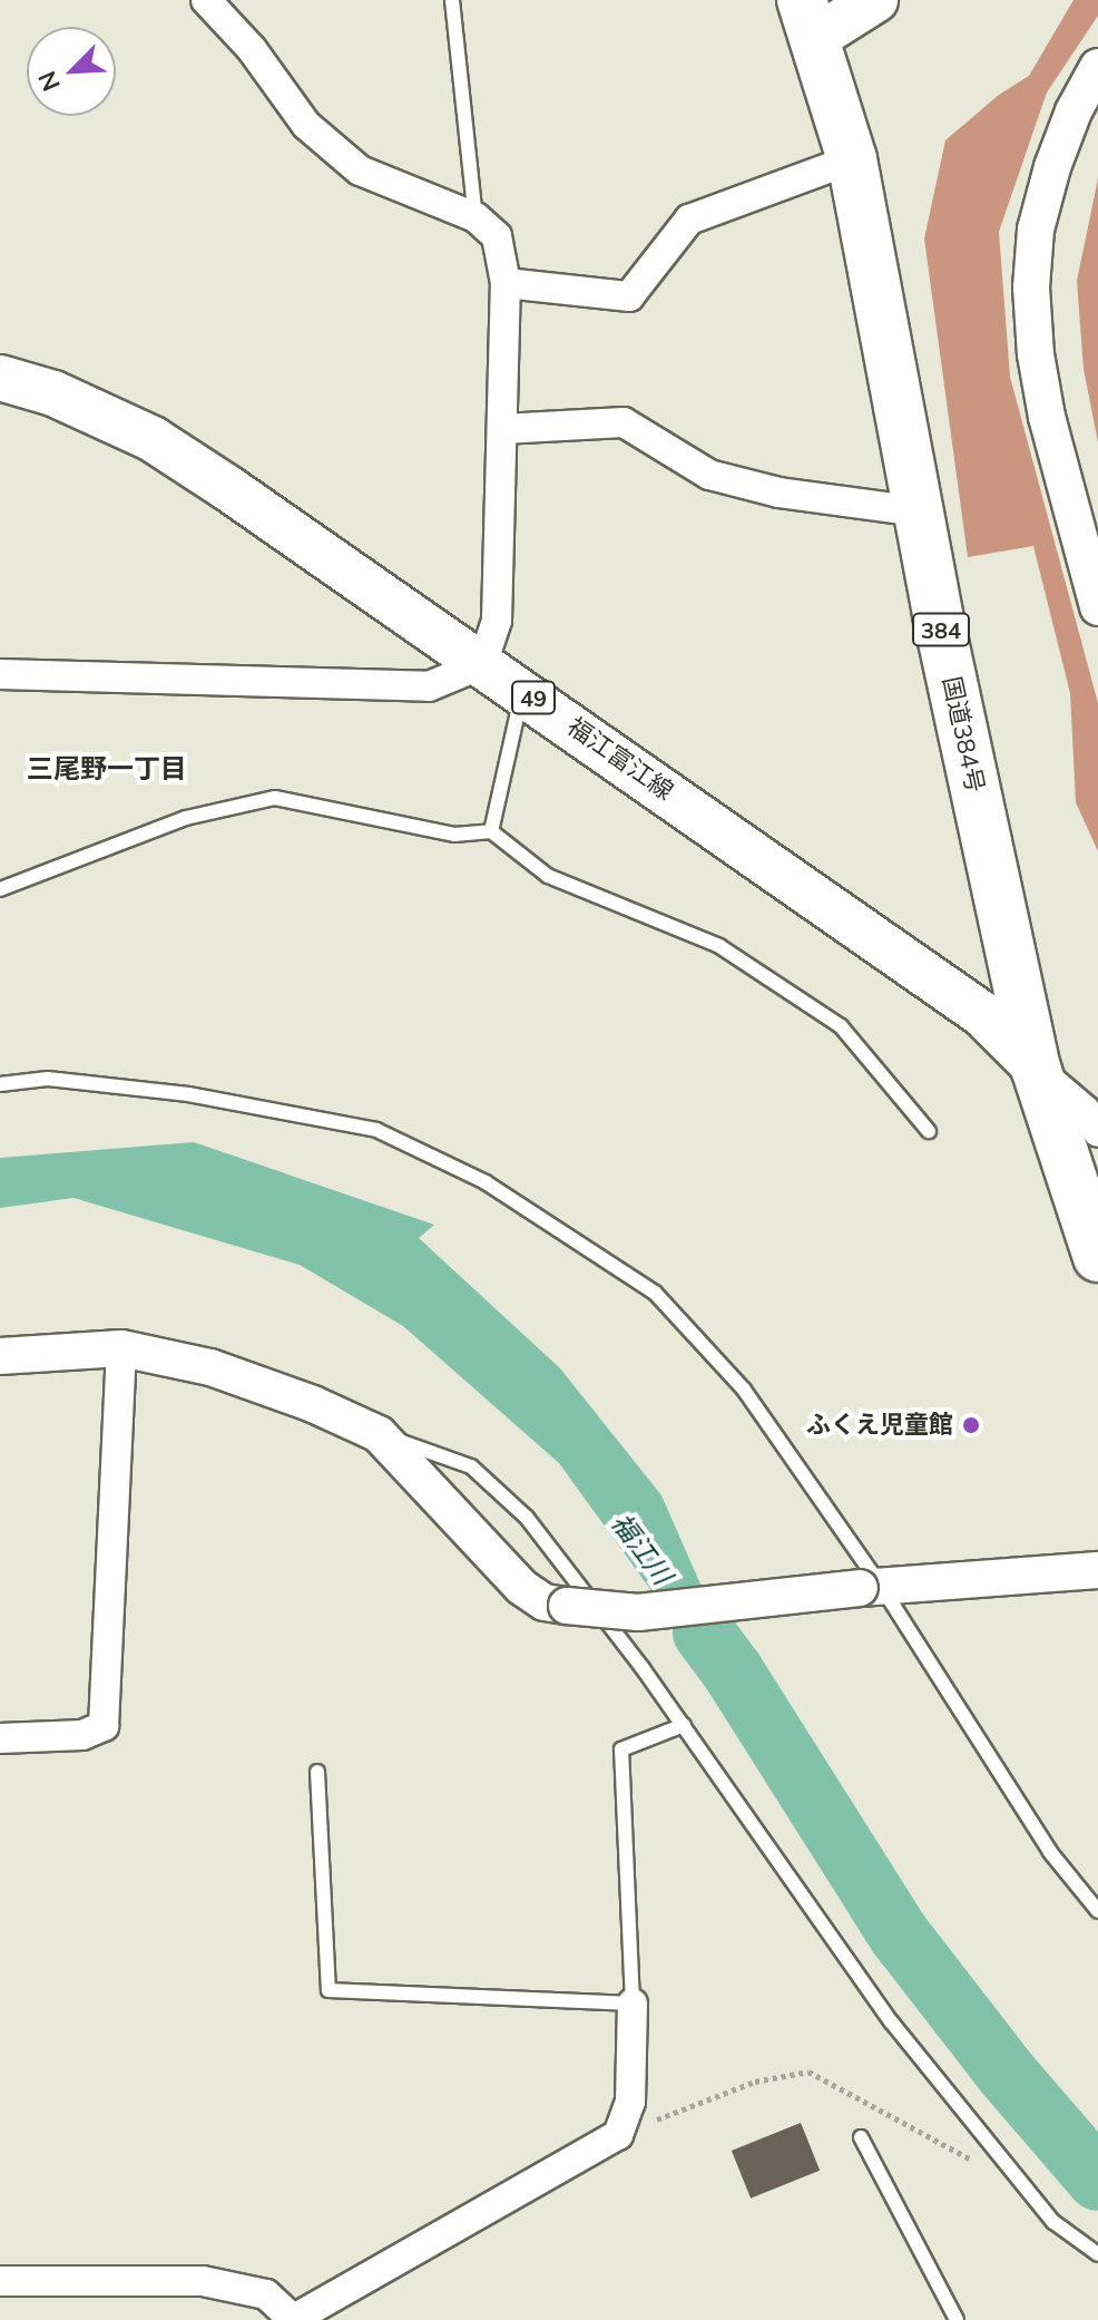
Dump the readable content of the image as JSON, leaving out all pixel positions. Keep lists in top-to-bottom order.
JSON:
{
  "streets": {
    "highway": ["384", "国道384号"],
    "main road": ["49", "福江富江線"]
  },
  "crossings": [
    ["国道384号", "福江富江線"]
  ],
  "districts": ["三尾野一丁目"],
  "water": ["福江川"],
  "places": ["ふくえ児童館"],
  "north": "bottom left"
}
